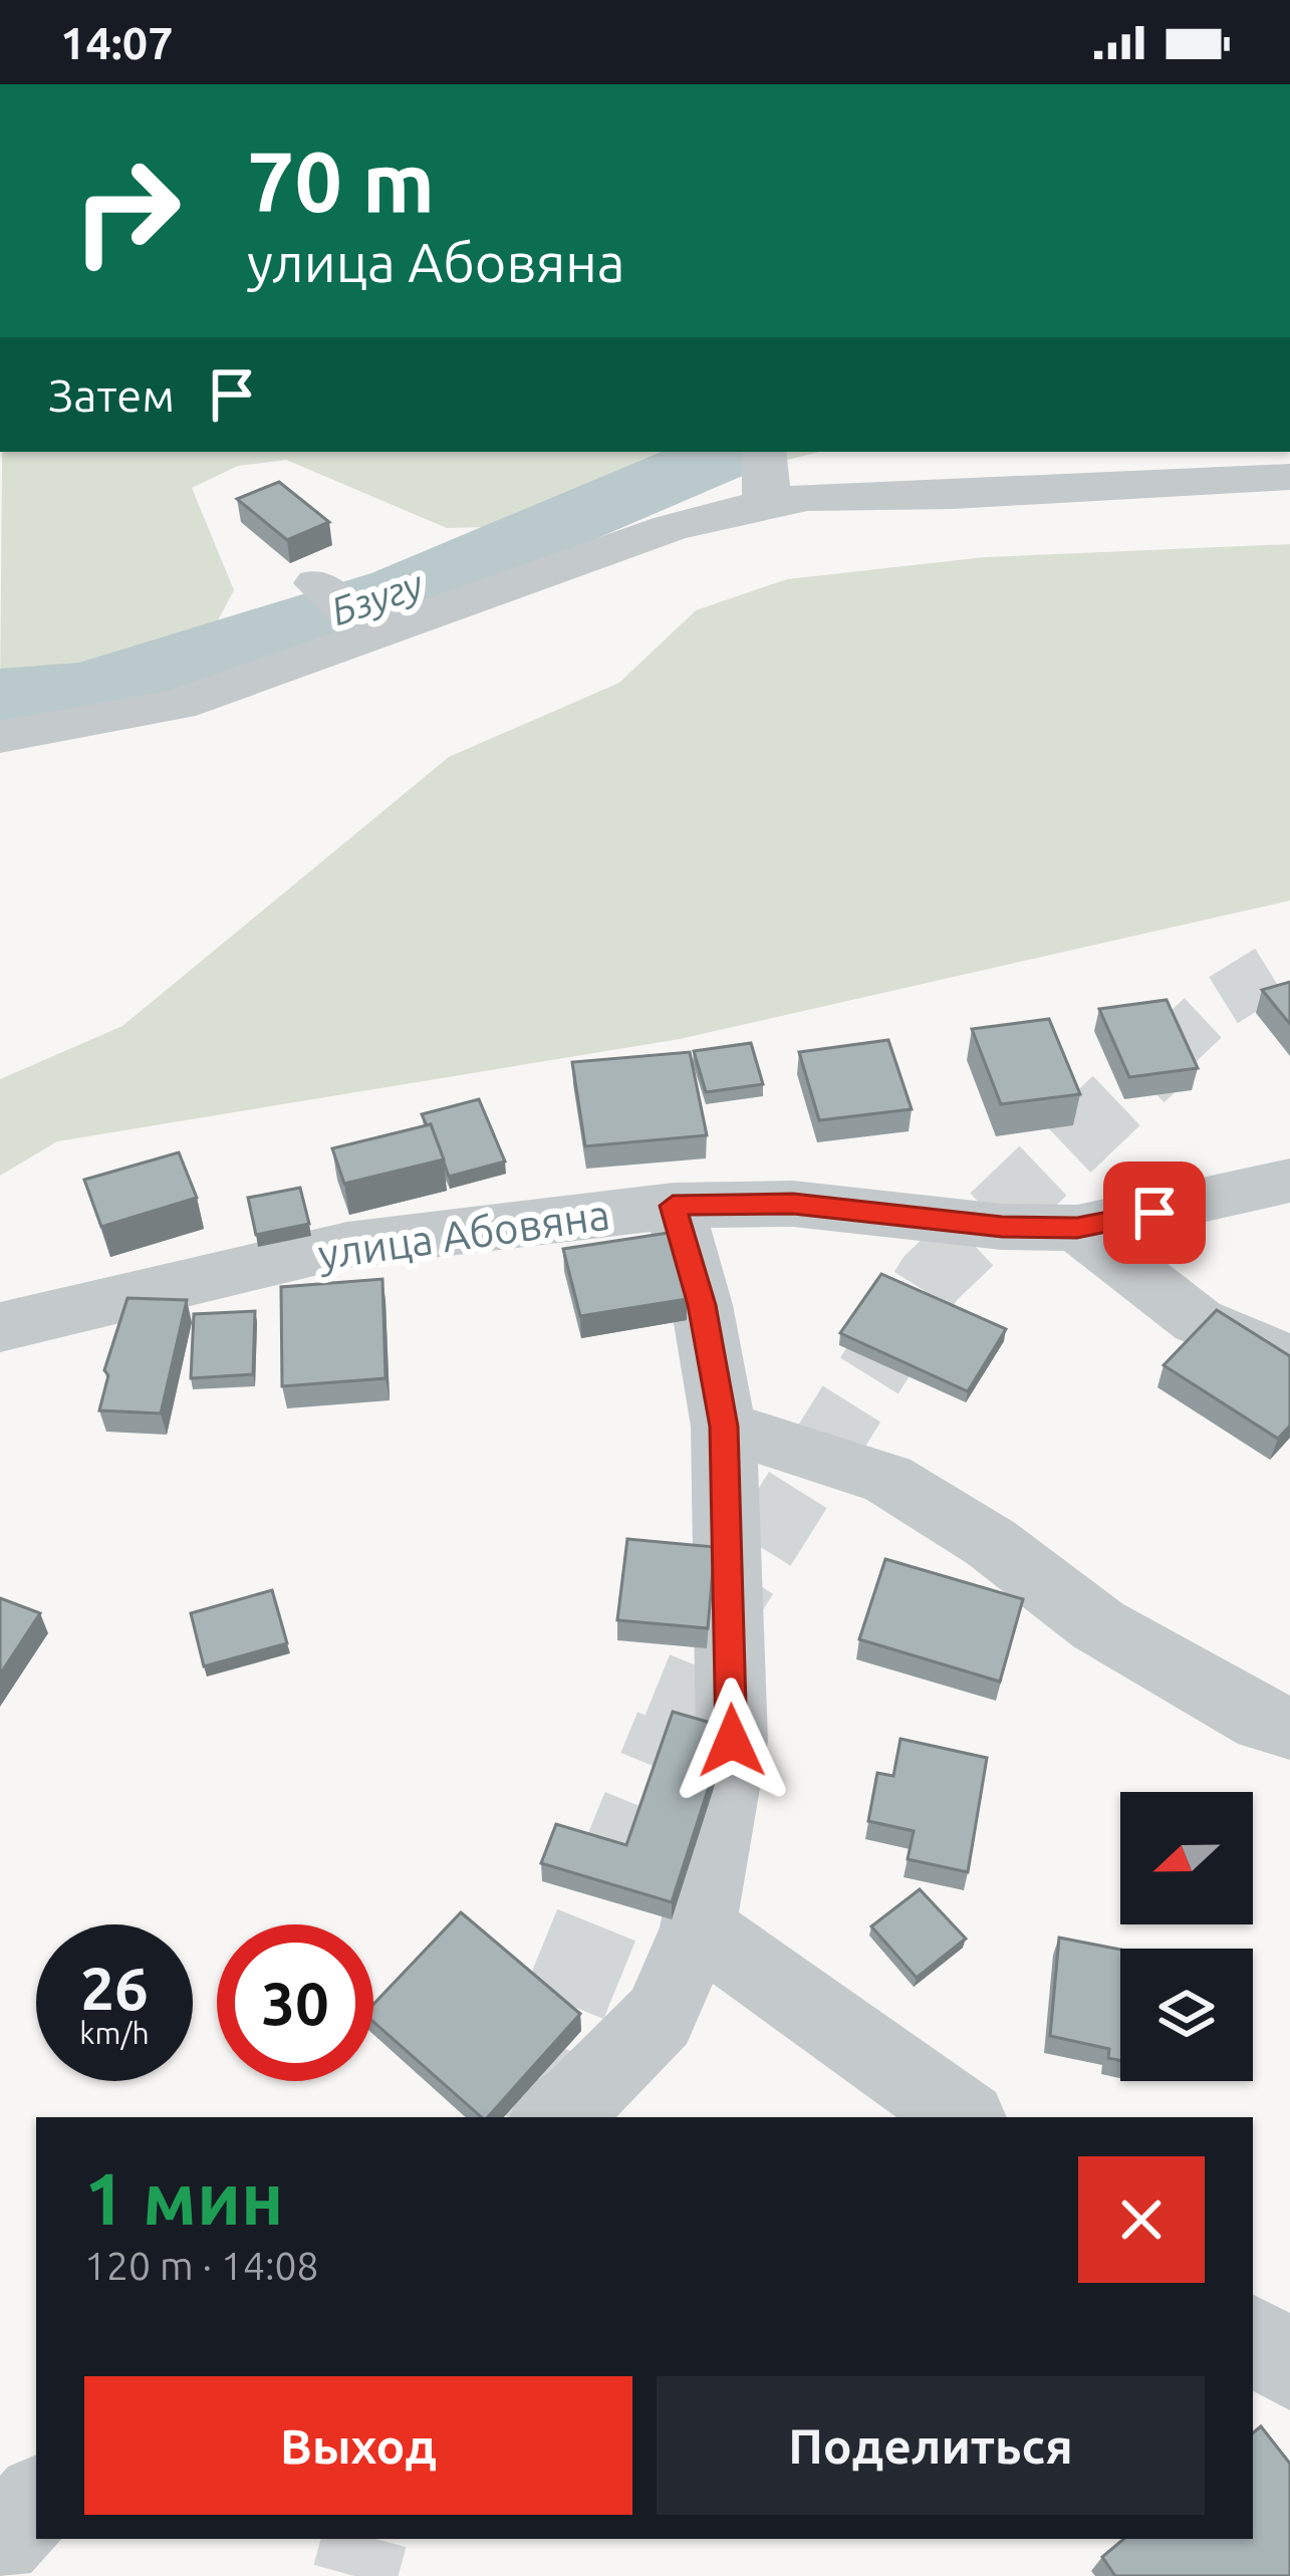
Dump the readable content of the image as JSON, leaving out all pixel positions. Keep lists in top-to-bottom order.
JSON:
{
  "streets": {
    "street": ["улица Абовяна"]
  },
  "water": ["Бзугу"],
  "north": "left",
  "page": {
    "status": "14:07",
    "turn": ["70 m", "улица Абовяна"],
    "then": "Затем",
    "speed": "26 km/h",
    "limit": "30",
    "heading": ["1 мин", "120 m · 14:08"],
    "buttons": ["Выход", "Поделиться"]
  }
}
